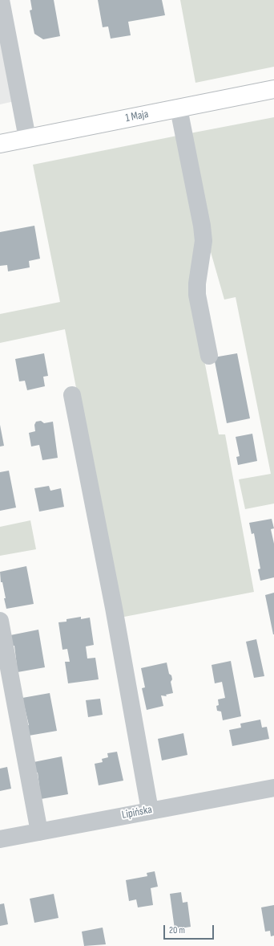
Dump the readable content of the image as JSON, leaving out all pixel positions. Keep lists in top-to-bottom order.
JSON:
{
  "streets": {
    "main road": ["1 Maja"],
    "street": ["Lipińska"]
  },
  "scale_bar": "20 m"
}
